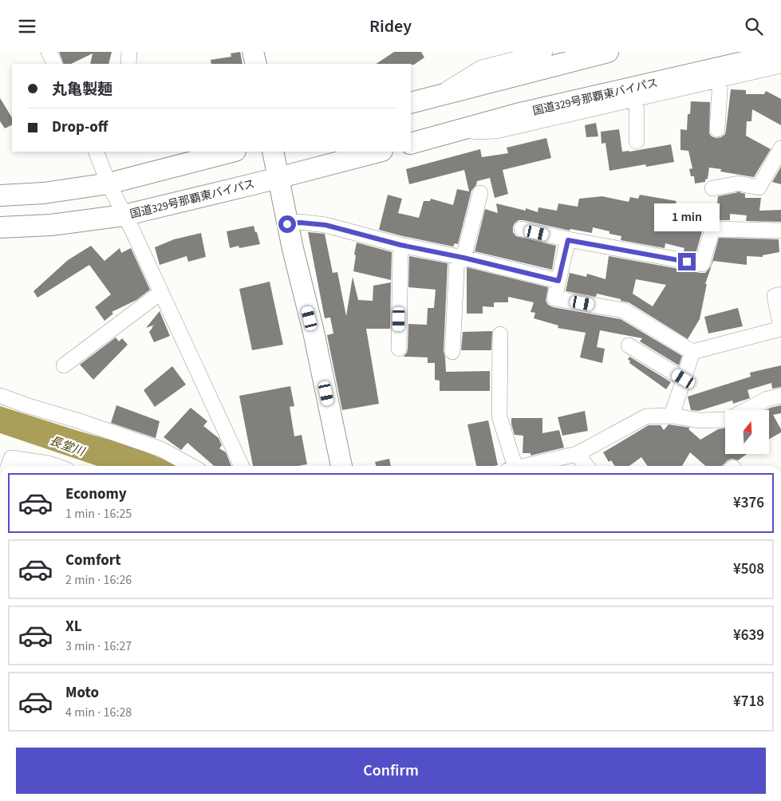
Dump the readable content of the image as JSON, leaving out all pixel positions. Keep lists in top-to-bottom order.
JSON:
{
  "streets": {
    "highway": ["国道329号那覇東バイパス"]
  },
  "water": ["長堂川"],
  "north": "top",
  "page": {
    "header": "Ridey",
    "banner": ["丸亀製麺", "Drop-off"],
    "bubble": "1 min",
    "list": [
      {
        "name": "Economy",
        "note": "1 min · 16:25",
        "value": "¥376"
      },
      {
        "name": "Comfort",
        "note": "2 min · 16:26",
        "value": "¥508"
      },
      {
        "name": "XL",
        "note": "3 min · 16:27",
        "value": "¥639"
      },
      {
        "name": "Moto",
        "note": "4 min · 16:28",
        "value": "¥718"
      }
    ],
    "buttons": "Confirm"
  }
}
